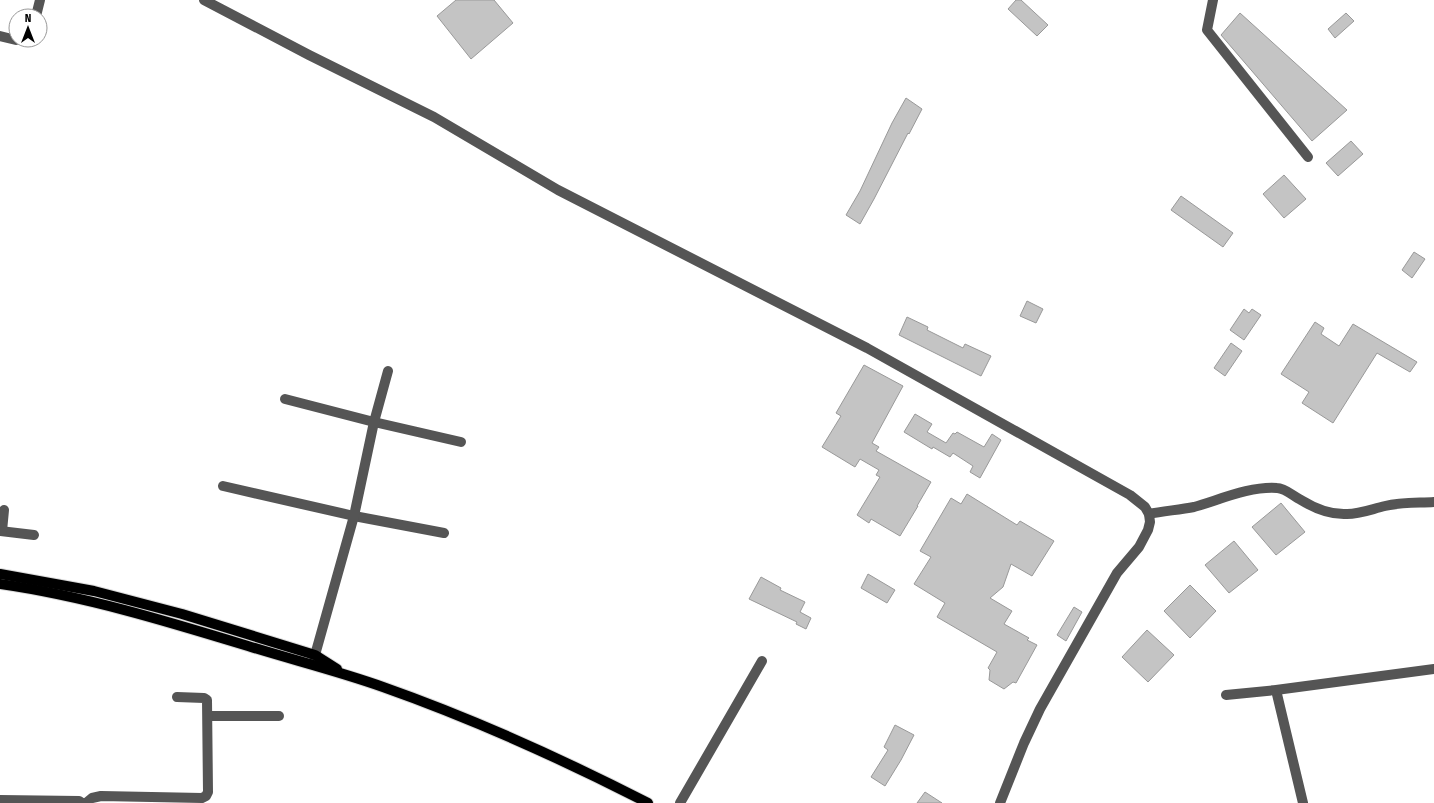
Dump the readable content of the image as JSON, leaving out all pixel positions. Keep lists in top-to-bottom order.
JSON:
{
  "north": "top"
}
